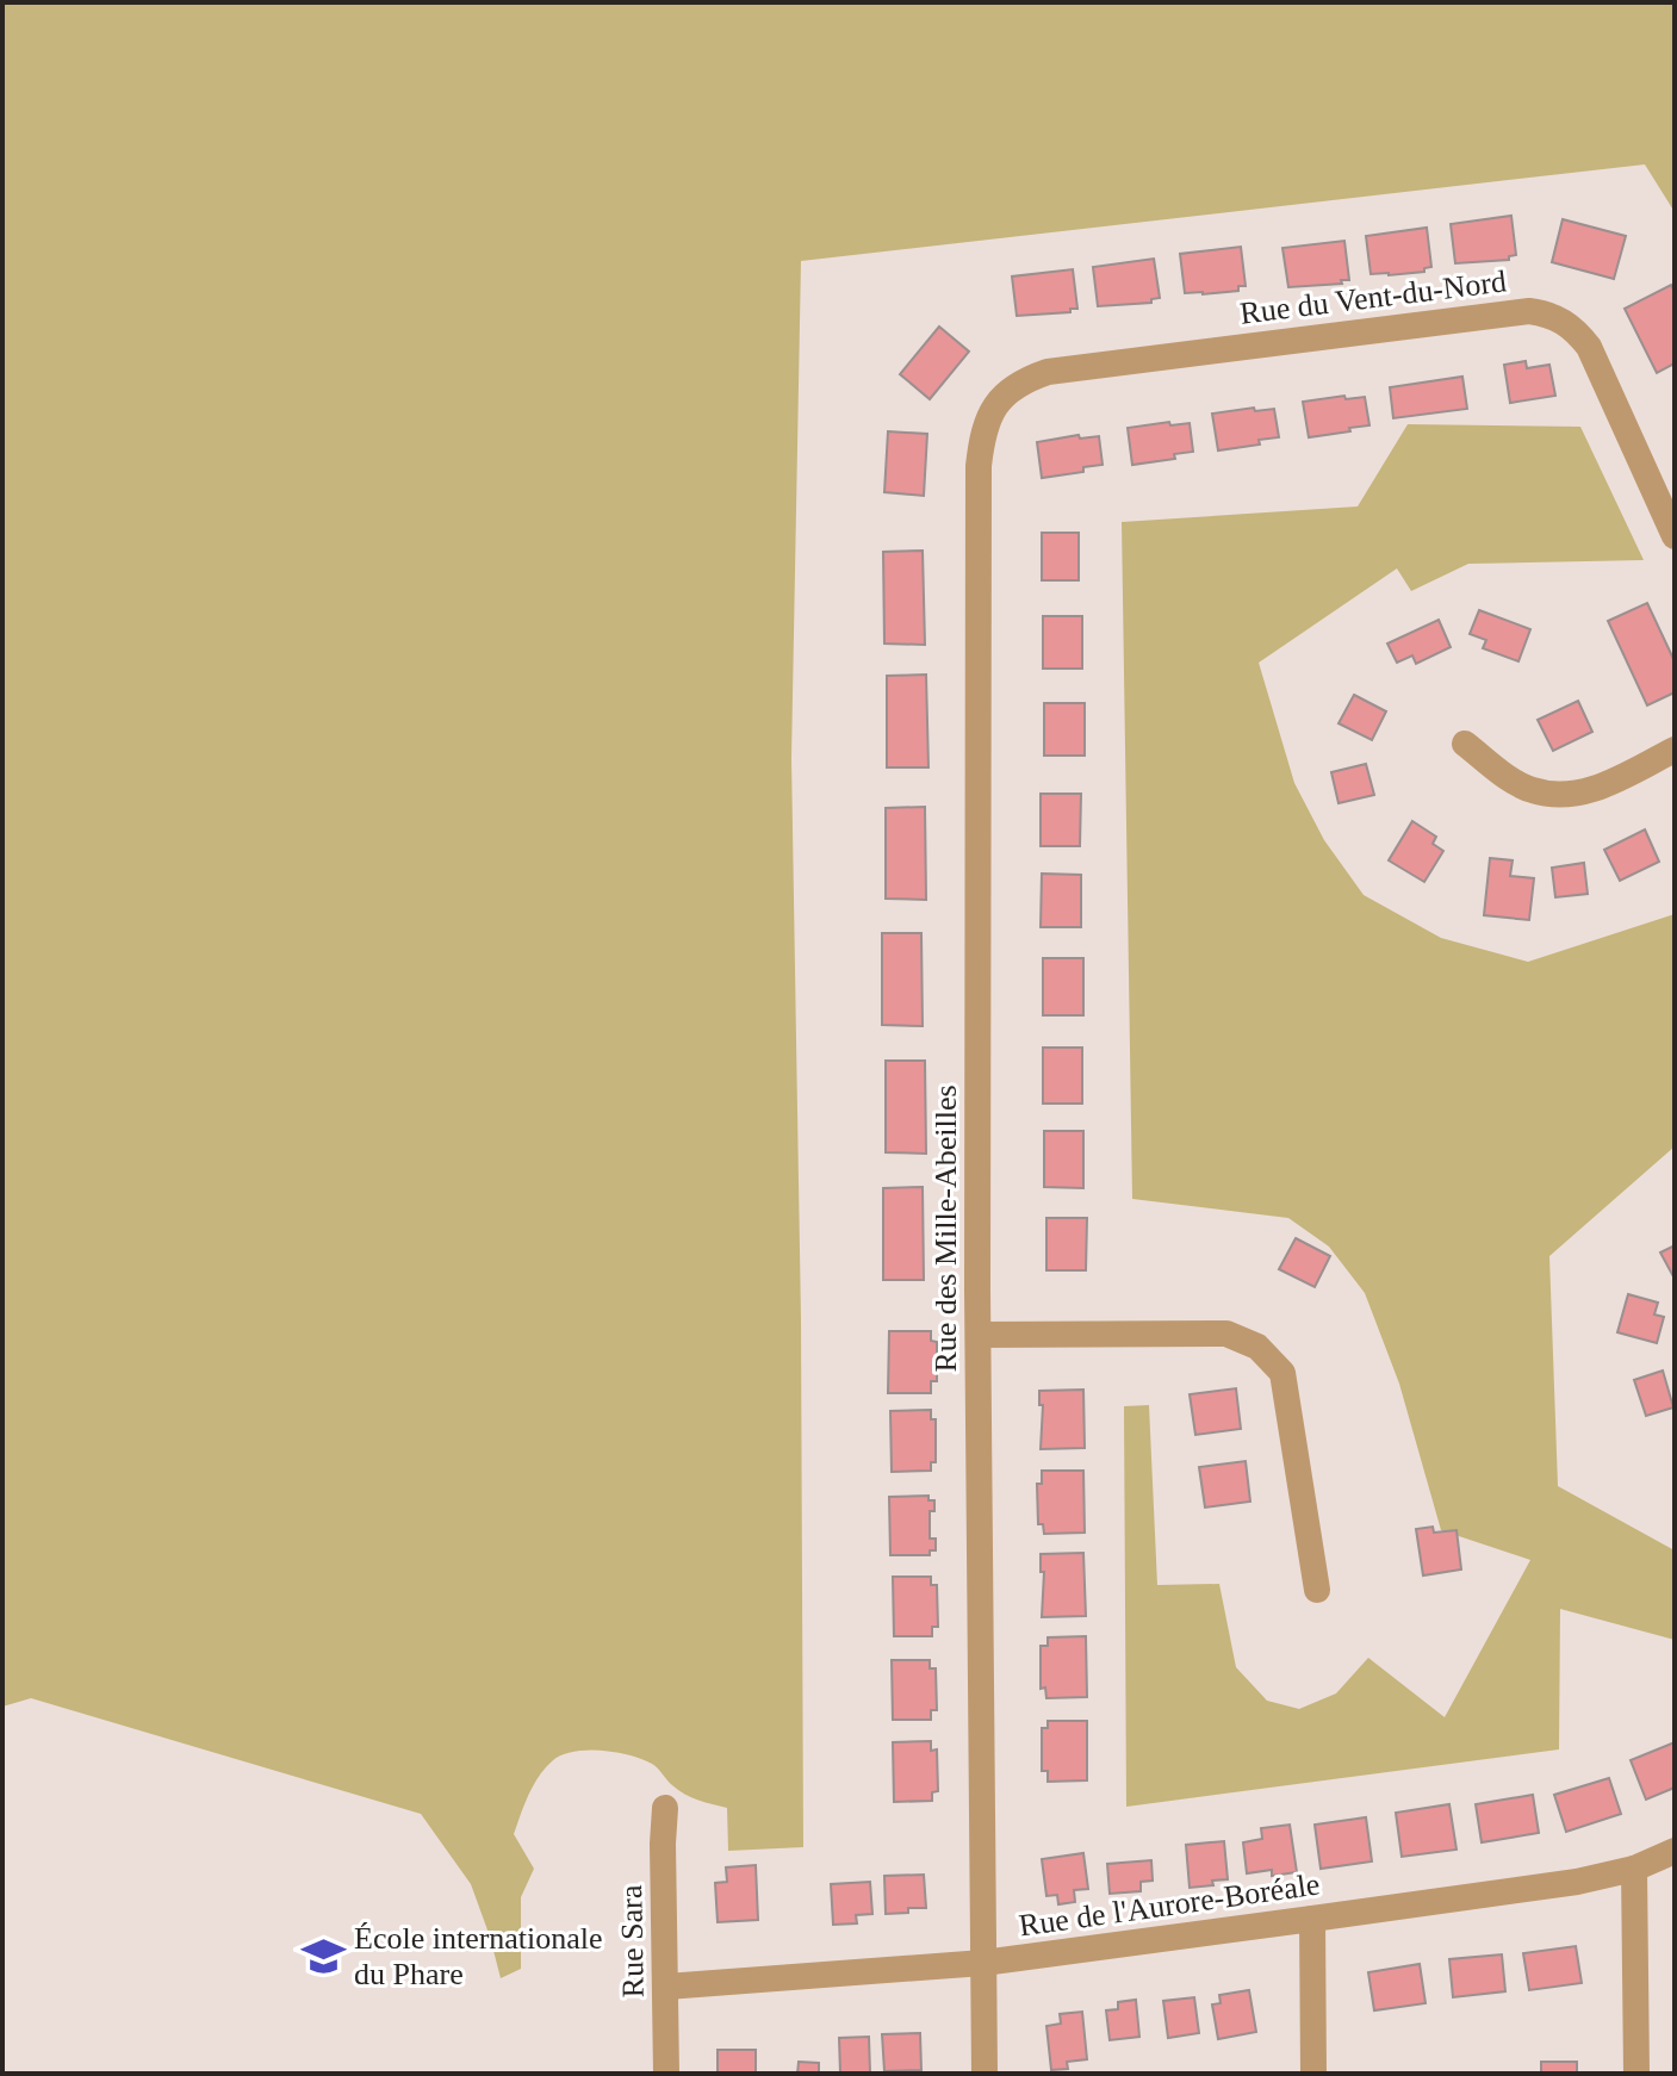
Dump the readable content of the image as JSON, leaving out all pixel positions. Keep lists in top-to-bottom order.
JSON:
{
  "streets": {
    "street": [
      "Rue du Vent-du-Nord",
      "Rue des Mille-Abeilles",
      "Rue de l'Aurore-Boréale",
      "Rue Sara"
    ]
  },
  "crossings": [
    ["Rue du Vent-du-Nord", "Rue des Mille-Abeilles"],
    ["Rue des Mille-Abeilles", "Rue de l'Aurore-Boréale"],
    ["Rue de l'Aurore-Boréale", "Rue Sara"]
  ],
  "places": {
    "school or university": ["École internationale du Phare"]
  }
}
